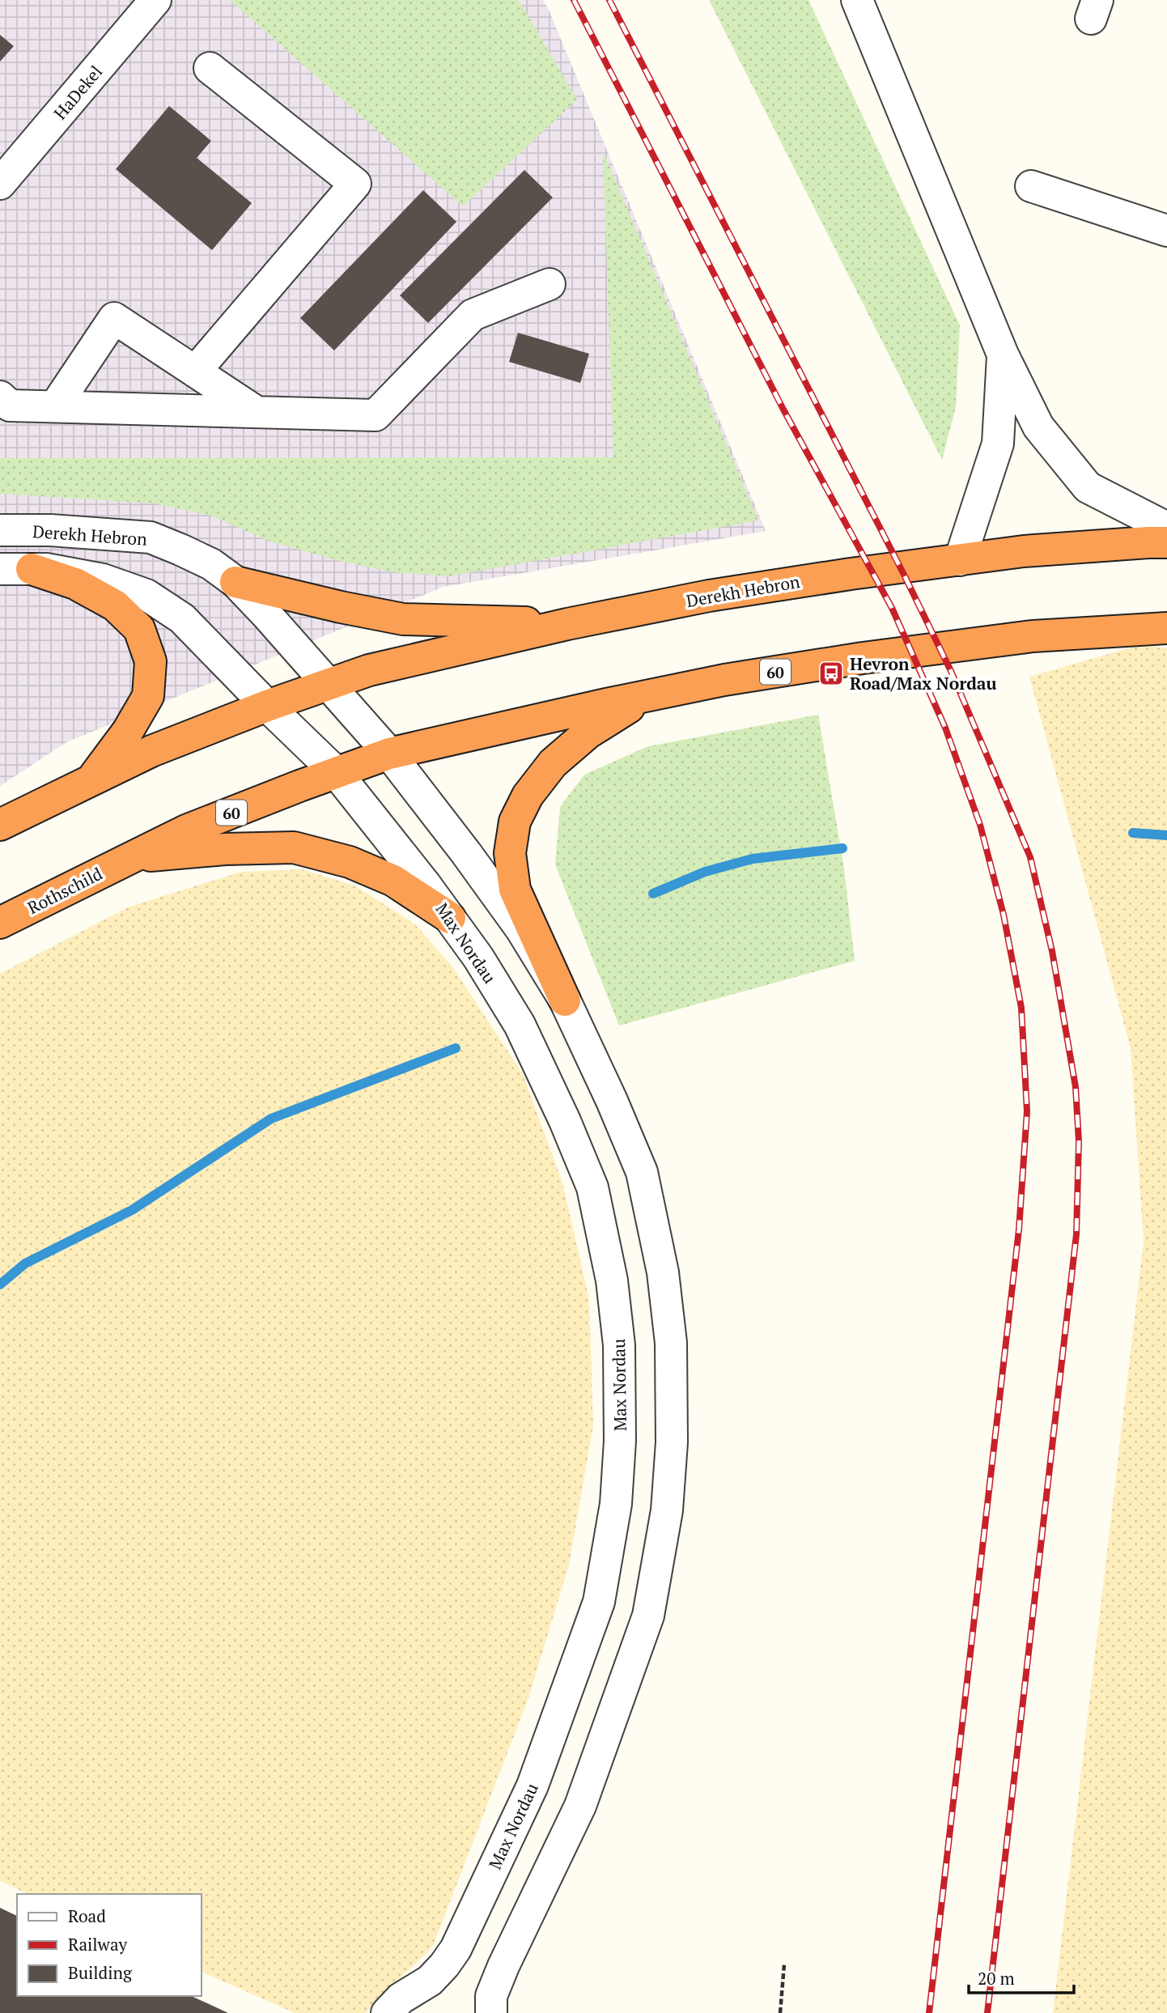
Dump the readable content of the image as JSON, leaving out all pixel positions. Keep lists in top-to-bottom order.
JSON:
{
  "streets": {
    "highway": ["Derekh Hebron", "60", "Rothschild"],
    "street": ["HaDekel", "Max Nordau"]
  },
  "crossings": [
    ["Derekh Hebron", "60"],
    ["60", "Rothschild"],
    ["60", "Max Nordau"]
  ],
  "places": {
    "bus stop": ["Hevron Road/Max Nordau"]
  },
  "legend": ["Road", "Railway", "Building"],
  "scale_bar": "20 m"
}
